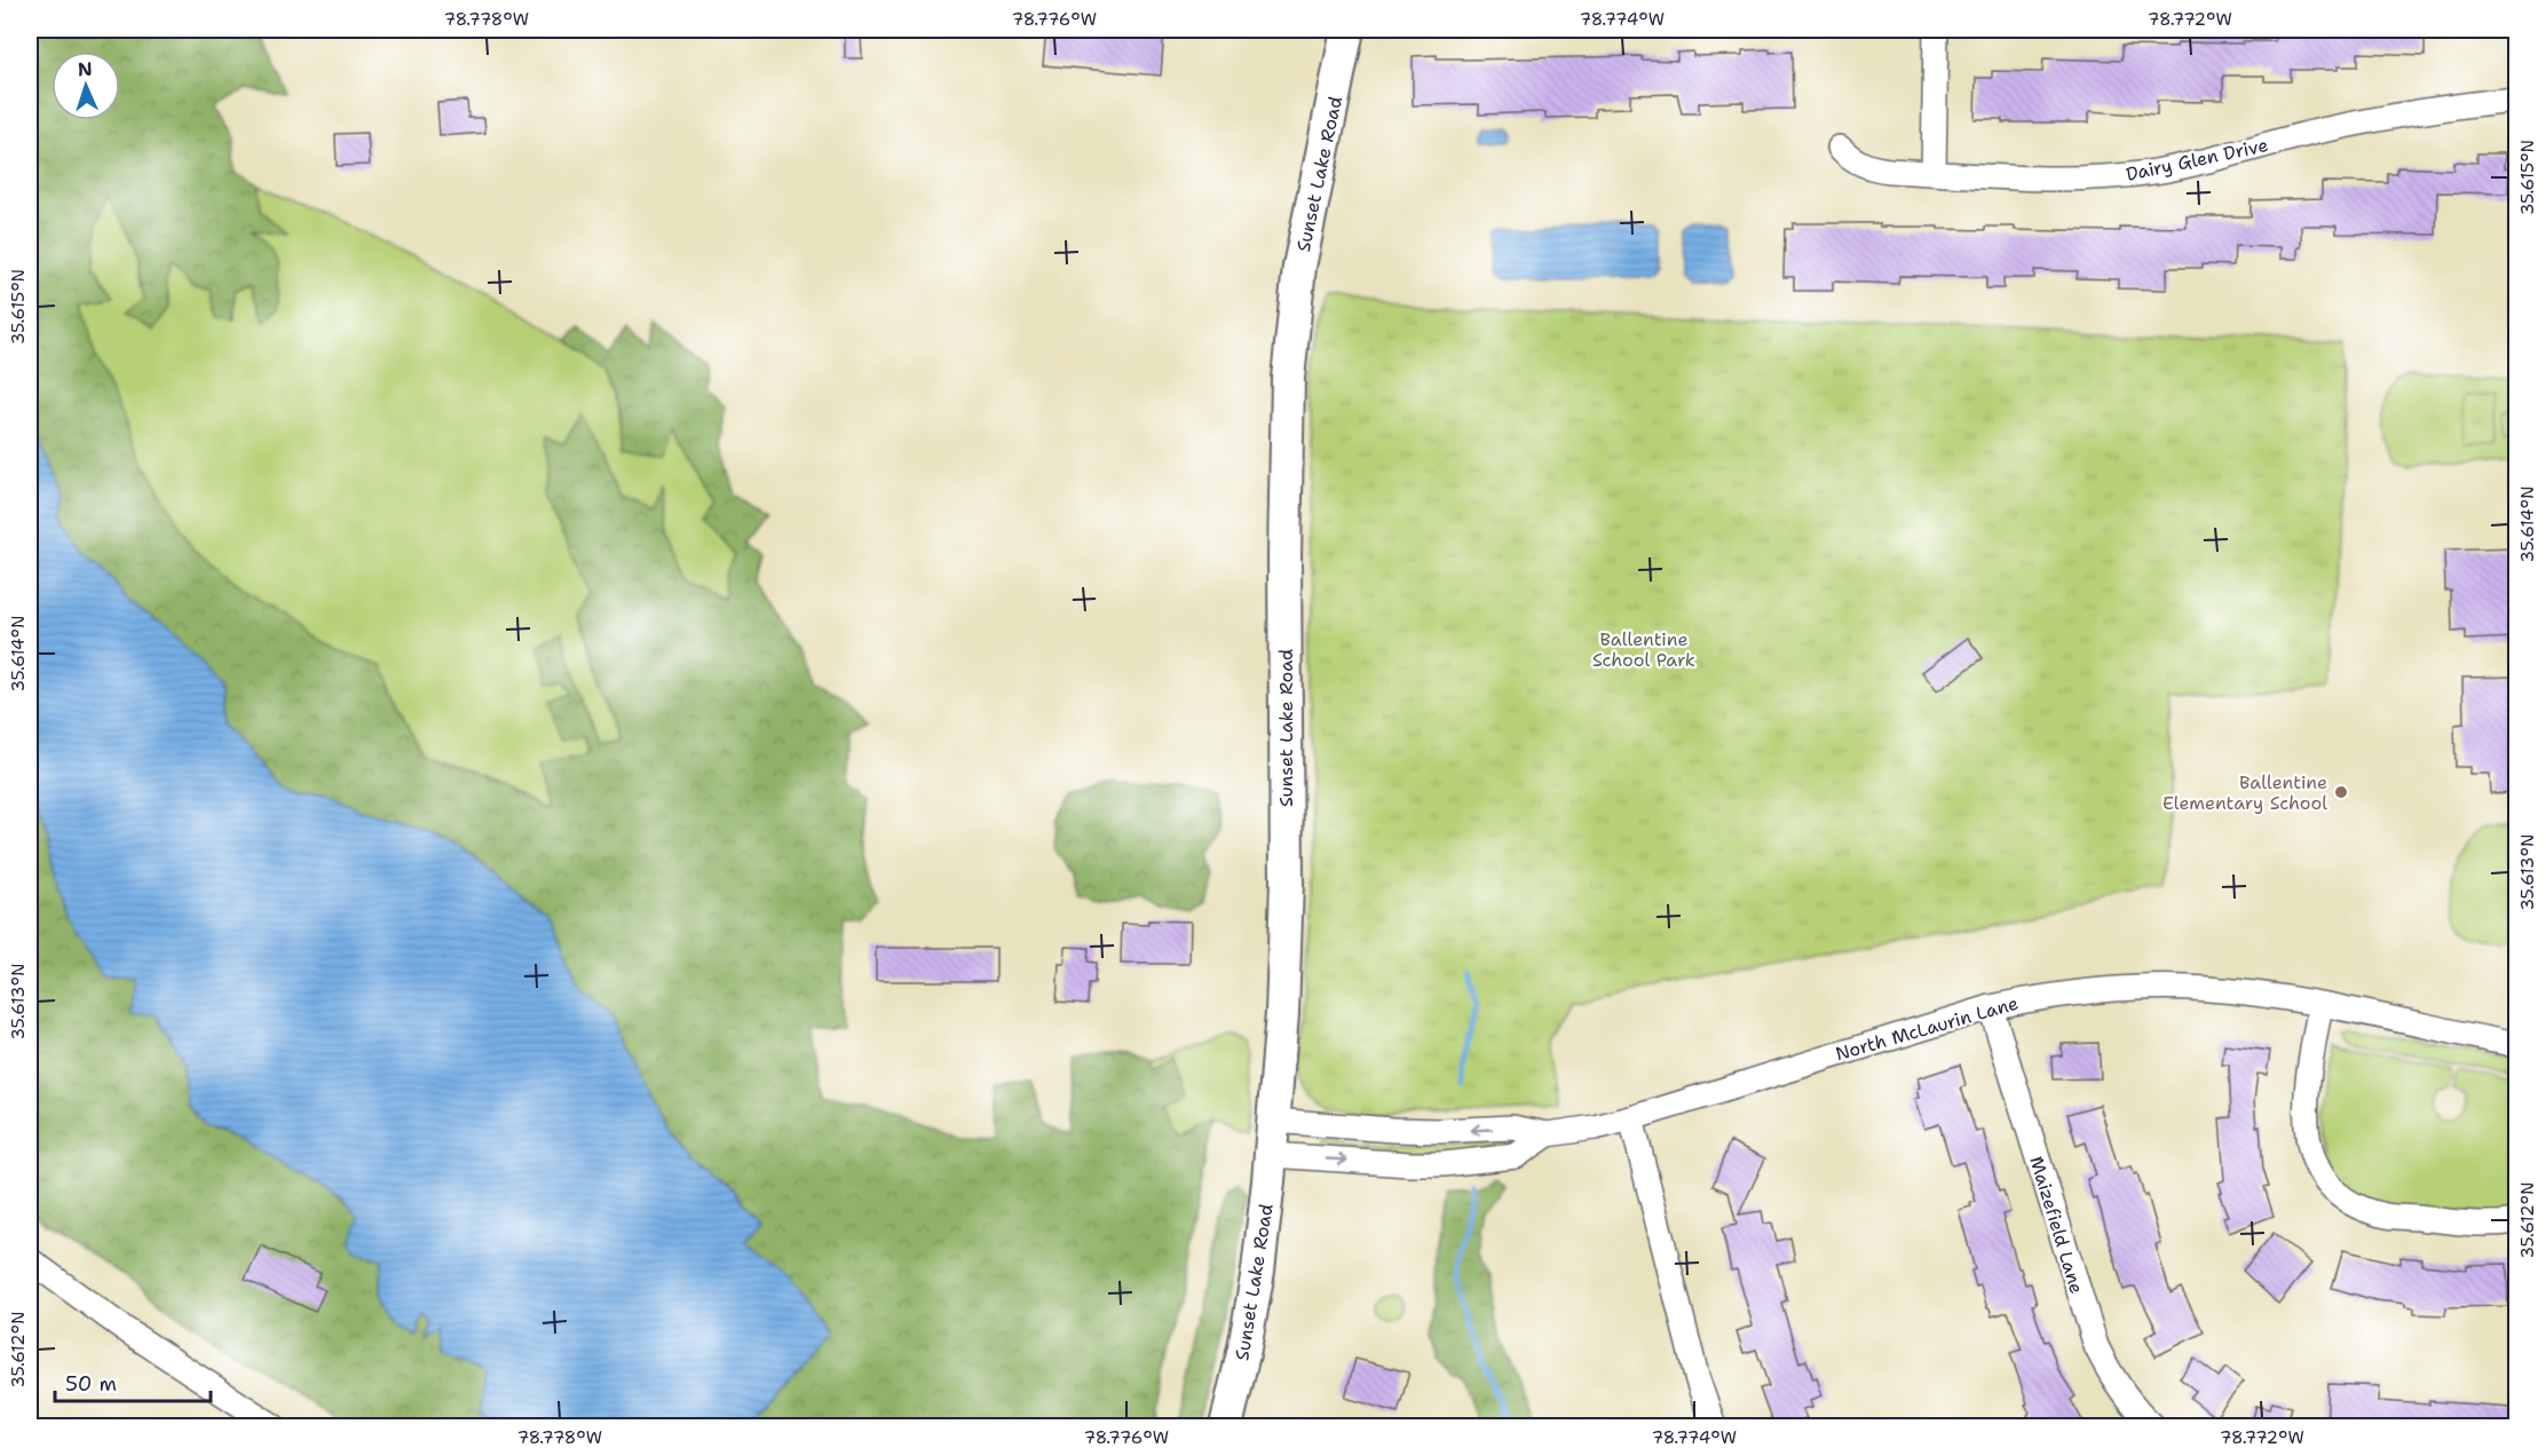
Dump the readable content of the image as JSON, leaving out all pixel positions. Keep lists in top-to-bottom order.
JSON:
{
  "streets": {
    "main road": ["Sunset Lake Road"],
    "street": ["Dairy Glen Drive", "North McLaurin Lane", "Maizefield Lane"]
  },
  "crossings": [
    ["Sunset Lake Road", "North McLaurin Lane"],
    ["North McLaurin Lane", "Maizefield Lane"]
  ],
  "parks": ["Ballentine School Park"],
  "places": ["Ballentine Elementary School"],
  "scale_bar": "50 m",
  "north": "top",
  "coordinates": [
    "78.778°W",
    "78.776°W",
    "78.774°W",
    "78.772°W",
    "35.615°N",
    "35.614°N",
    "35.613°N",
    "35.612°N"
  ]
}
